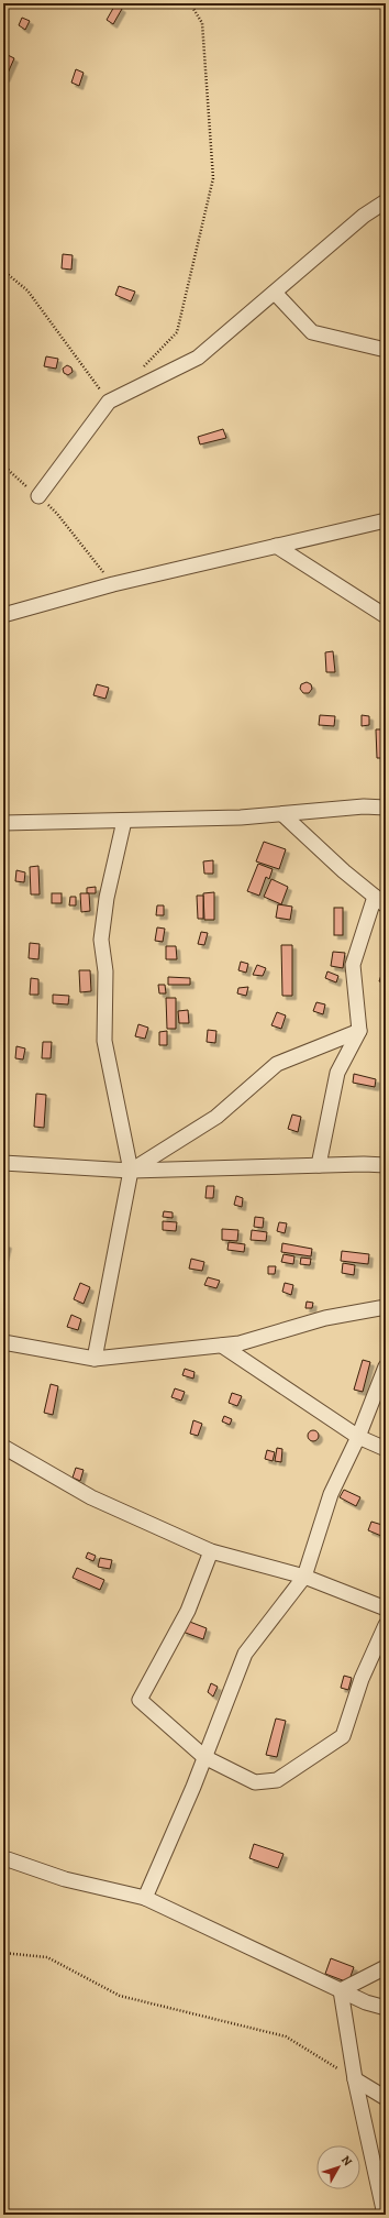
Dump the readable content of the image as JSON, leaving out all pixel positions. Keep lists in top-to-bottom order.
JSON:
{
  "north": "top right"
}
